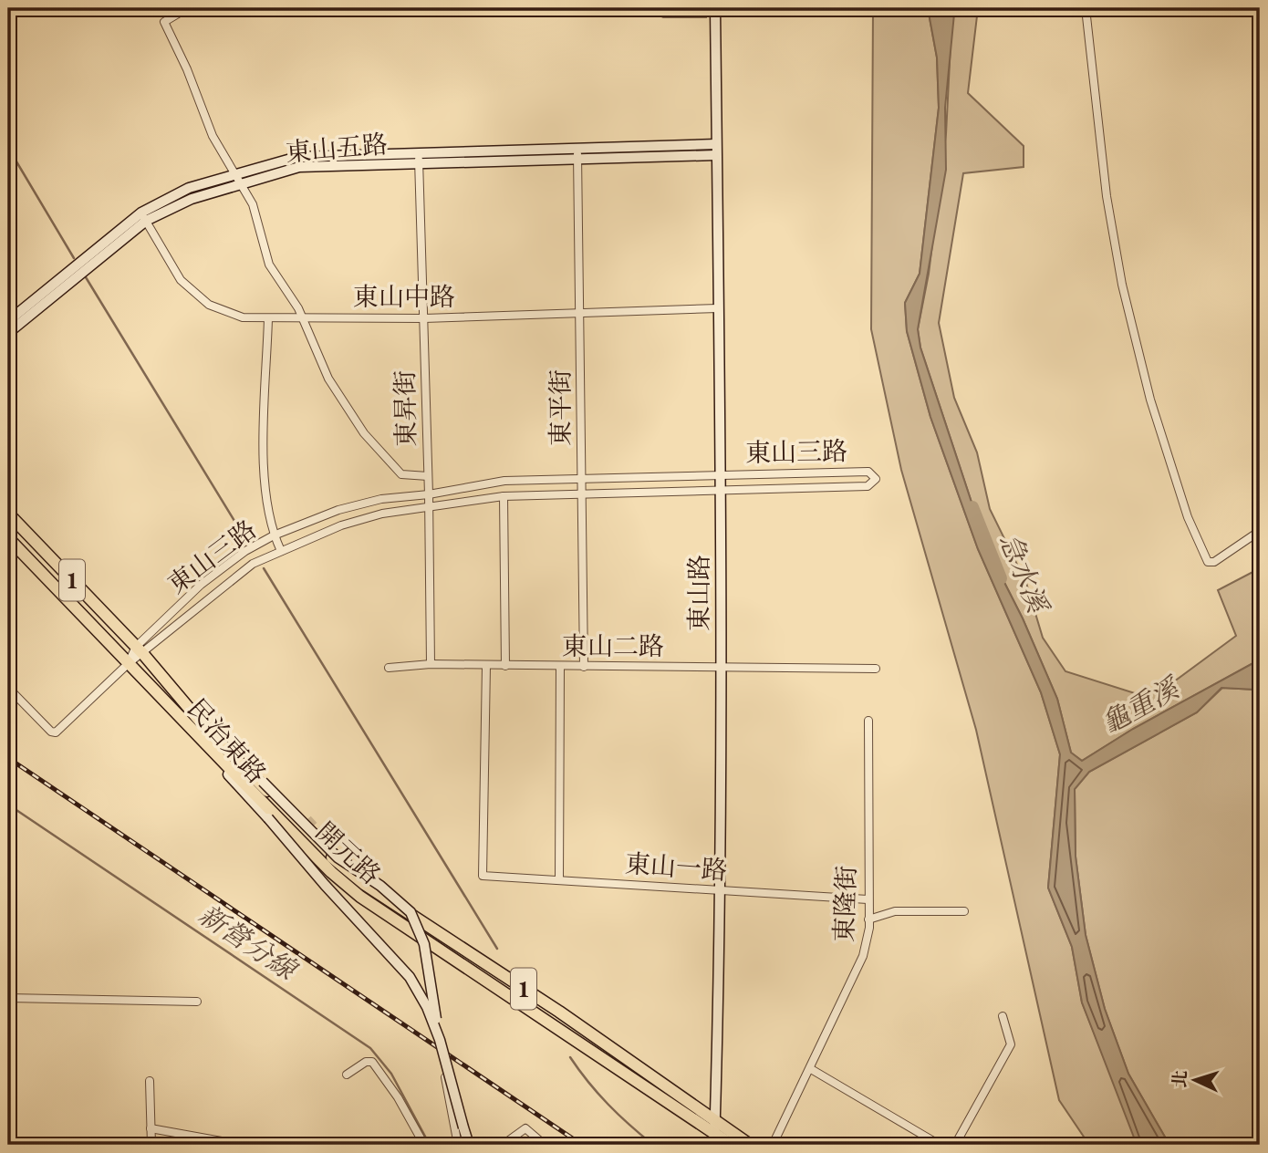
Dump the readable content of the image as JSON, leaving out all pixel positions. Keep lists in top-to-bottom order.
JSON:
{
  "streets": {
    "main road": ["1", "開元路"],
    "street": [
      "東山五路",
      "東山中路",
      "東平街",
      "東昇街",
      "東山三路",
      "東山路",
      "東山二路",
      "民治東路",
      "東山一路",
      "東隆街"
    ]
  },
  "crossings": [
    ["東山五路", "東山中路"],
    ["東山五路", "東平街"],
    ["東山五路", "東昇街"],
    ["東山五路", "東山路"],
    ["東山中路", "東平街"],
    ["東山中路", "東昇街"],
    ["東山中路", "東山路"],
    ["東平街", "東山三路"],
    ["東平街", "東山二路"],
    ["東昇街", "東山三路"],
    ["東昇街", "東山二路"],
    ["東山三路", "東山路"],
    ["東山三路", "開元路"],
    ["1", "東山路"],
    ["1", "開元路"],
    ["東山路", "東山二路"],
    ["東山路", "開元路"],
    ["東山路", "東山一路"],
    ["東山二路", "東山一路"],
    ["民治東路", "開元路"],
    ["東山一路", "東隆街"]
  ],
  "water": ["急水溪", "龜重溪", "新營分線"],
  "north": "left"
}
